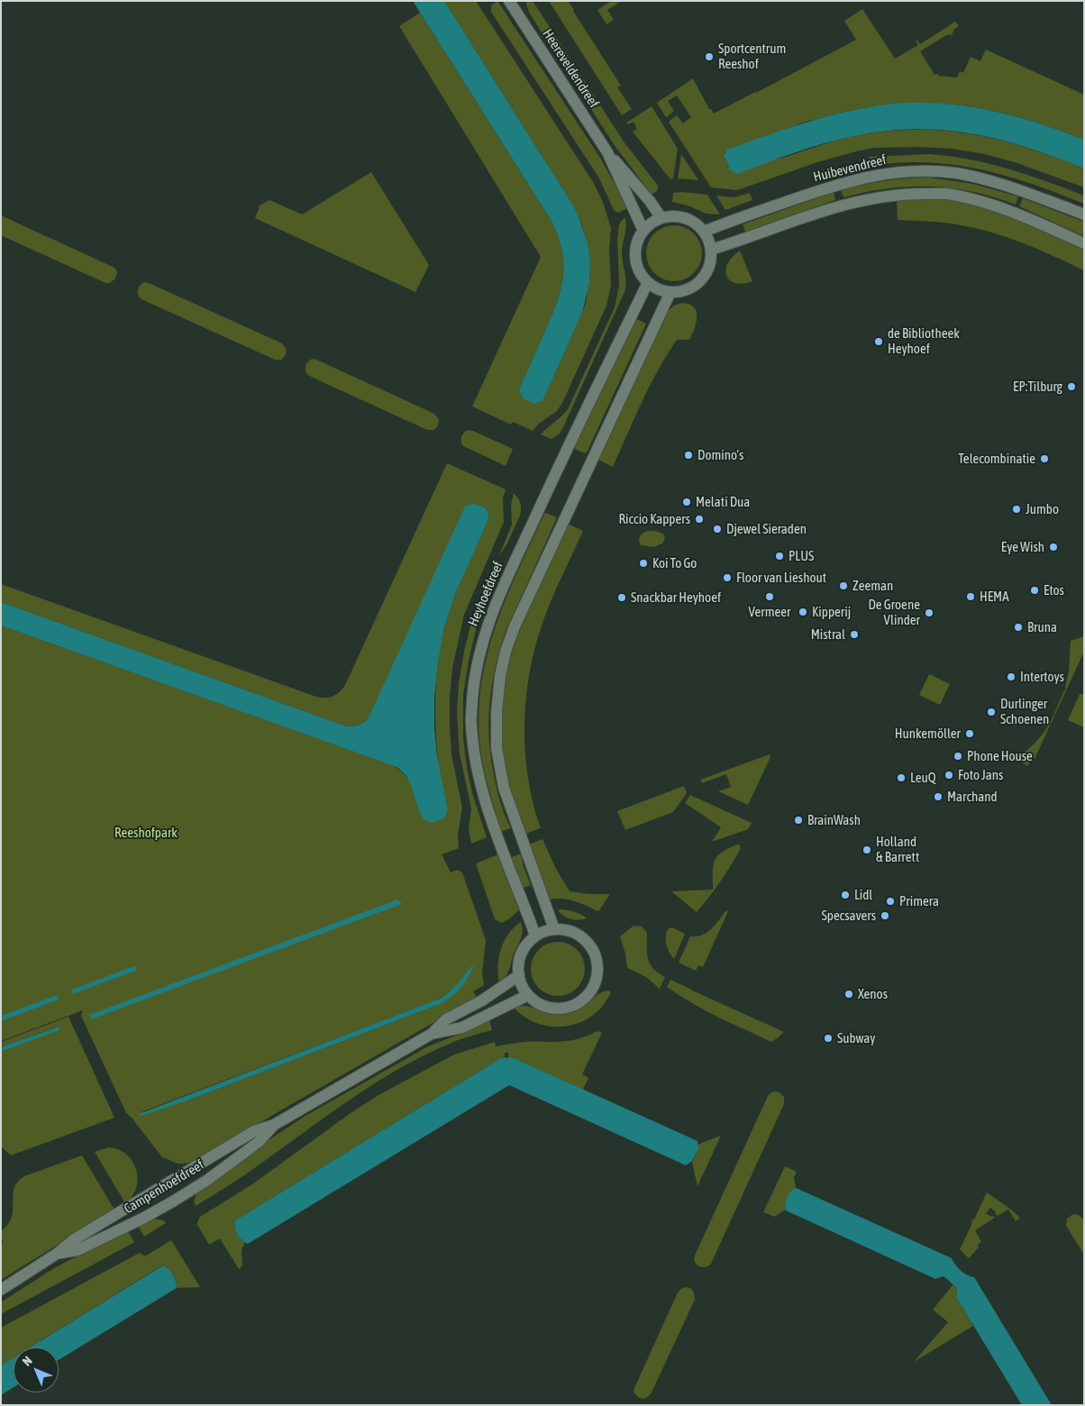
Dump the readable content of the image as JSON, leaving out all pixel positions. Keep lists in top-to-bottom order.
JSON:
{
  "streets": {
    "street": [
      "Heereveldendreef",
      "Huibevendreef",
      "Heyhoefdreef",
      "Campenhoefdreef"
    ]
  },
  "crossings": [
    ["Heereveldendreef", "Huibevendreef"],
    ["Heereveldendreef", "Heyhoefdreef"],
    ["Huibevendreef", "Heyhoefdreef"],
    ["Heyhoefdreef", "Campenhoefdreef"]
  ],
  "parks": ["Reeshofpark"],
  "places": [
    "Sportcentrum Reeshof",
    "de Bibliotheek Heyhoef",
    "EP:Tilburg",
    "Domino's",
    "Telecombinatie",
    "Melati Dua",
    "Jumbo",
    "Riccio Kappers",
    "Djewel Sieraden",
    "Eye Wish",
    "PLUS",
    "Koi To Go",
    "Floor van Lieshout",
    "Zeeman",
    "Etos",
    "Vermeer",
    "HEMA",
    "Snackbar Heyhoef",
    "Kipperij",
    "De Groene Vlinder",
    "Bruna",
    "Mistral",
    "Intertoys",
    "Durlinger Schoenen",
    "Hunkemöller",
    "Phone House",
    "Foto Jans",
    "LeuQ",
    "Marchand",
    "BrainWash",
    "Holland & Barrett",
    "Lidl",
    "Primera",
    "Specsavers",
    "Xenos",
    "Subway"
  ],
  "north": "top left"
}
